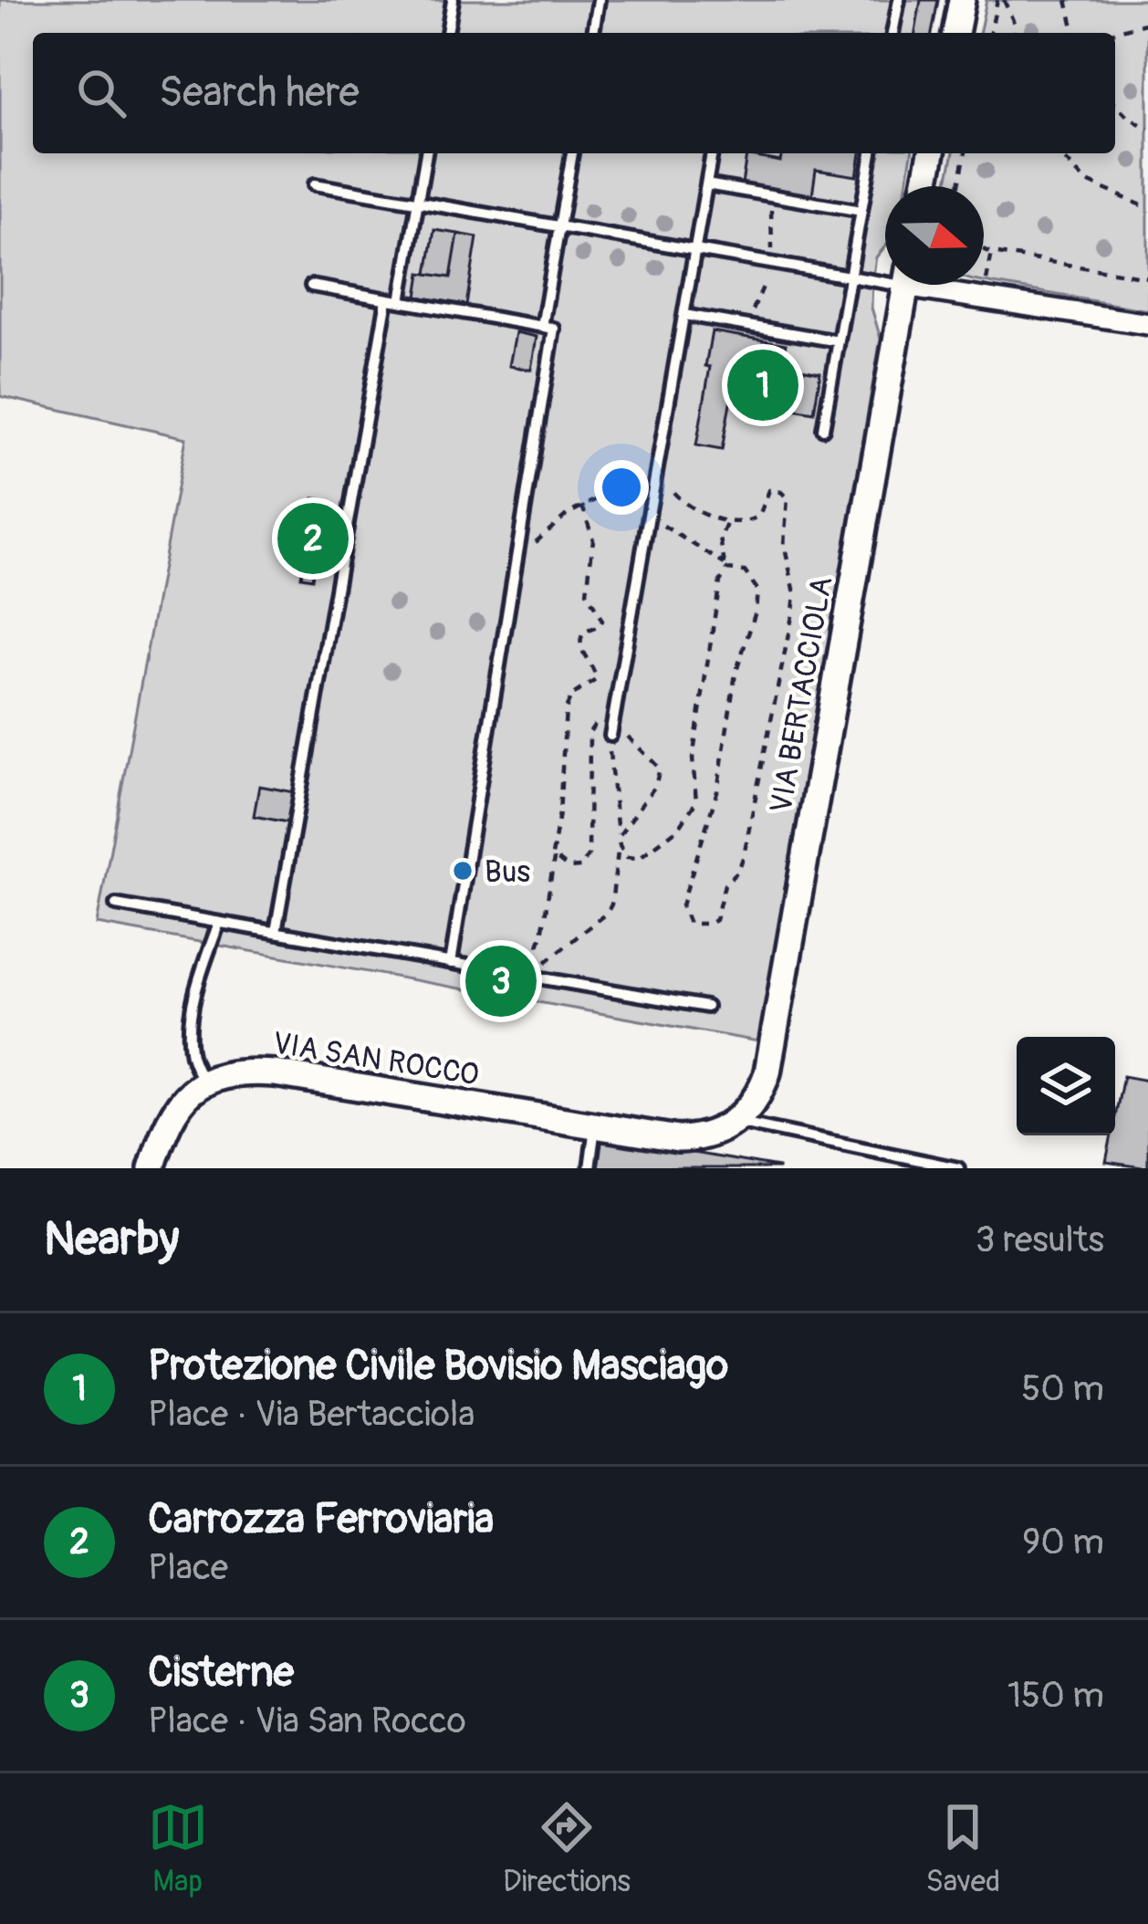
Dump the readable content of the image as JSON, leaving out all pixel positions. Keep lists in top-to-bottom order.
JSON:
{
  "streets": {
    "street": ["VIA BERTACCIOLA", "VIA SAN ROCCO"]
  },
  "places": ["Bus"],
  "north": "right",
  "page": {
    "search": "Search here",
    "pins": ["1", "2", "3"],
    "heading": ["Nearby", "3 results"],
    "list": [
      {
        "mark": "1",
        "name": "Protezione Civile Bovisio Masciago",
        "note": "Place · Via Bertacciola",
        "value": "50 m"
      },
      {
        "mark": "2",
        "name": "Carrozza Ferroviaria",
        "note": "Place",
        "value": "90 m"
      },
      {
        "mark": "3",
        "name": "Cisterne",
        "note": "Place · Via San Rocco",
        "value": "150 m"
      }
    ],
    "nav": ["Map", "Directions", "Saved"]
  }
}
